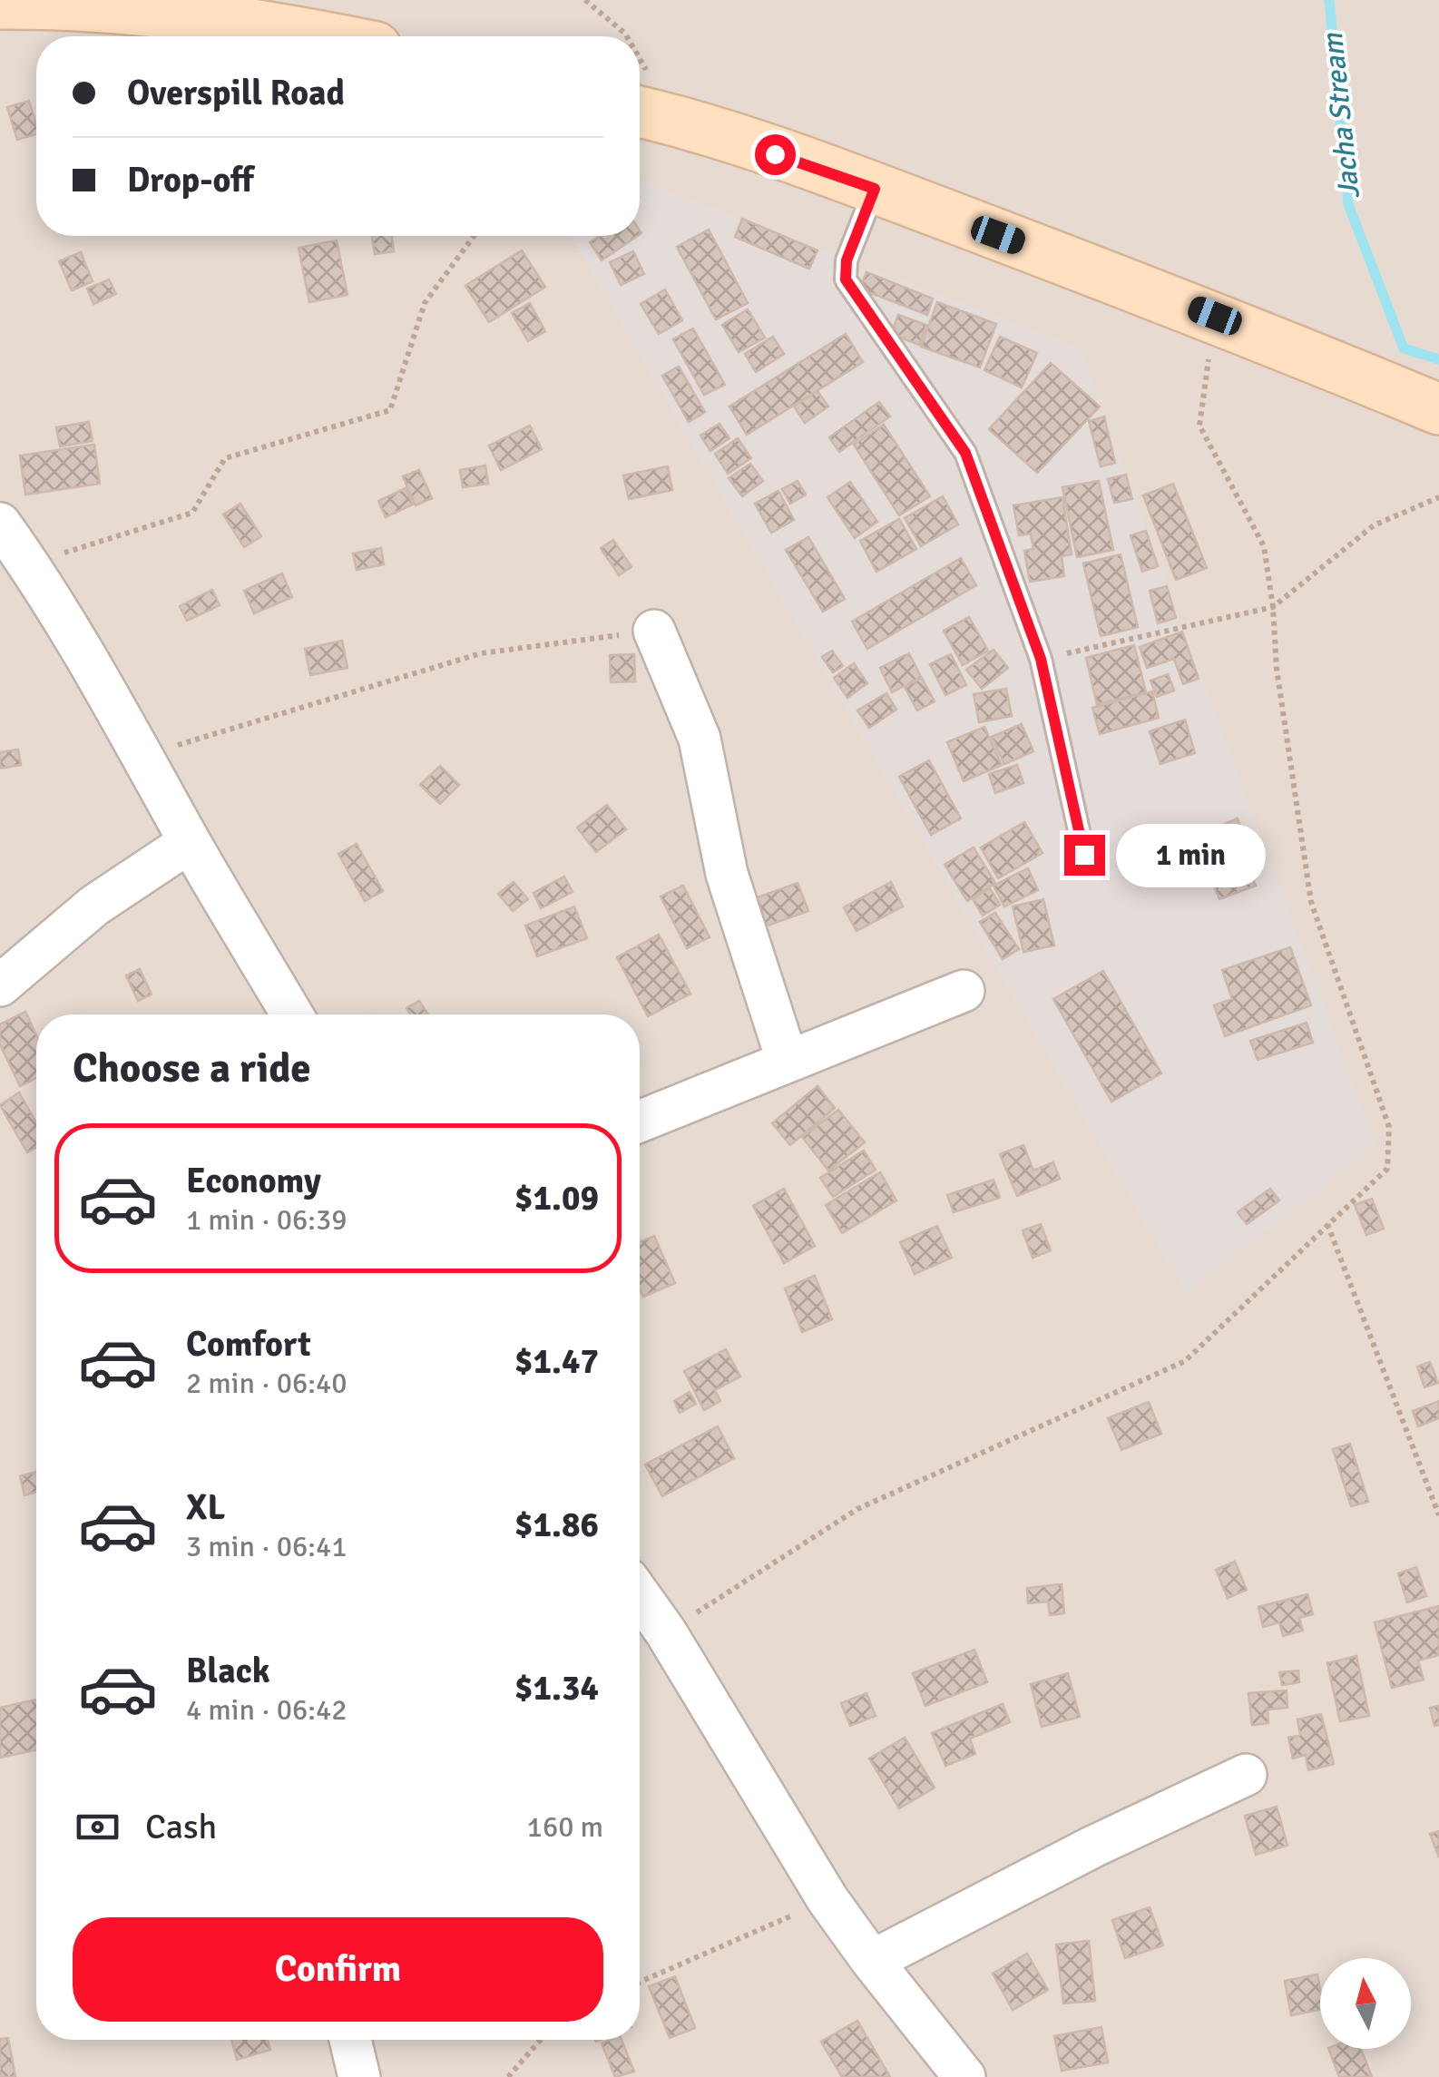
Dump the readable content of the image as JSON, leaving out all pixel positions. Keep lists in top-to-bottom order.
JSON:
{
  "water": ["Jacha Stream"],
  "north": "top",
  "page": {
    "banner": ["Overspill Road", "Drop-off"],
    "bubble": "1 min",
    "heading": "Choose a ride",
    "list": [
      {
        "name": "Economy",
        "note": "1 min · 06:39",
        "value": "$1.09"
      },
      {
        "name": "Comfort",
        "note": "2 min · 06:40",
        "value": "$1.47"
      },
      {
        "name": "XL",
        "note": "3 min · 06:41",
        "value": "$1.86"
      },
      {
        "name": "Black",
        "note": "4 min · 06:42",
        "value": "$1.34"
      }
    ],
    "pay": ["Cash", "160 m"],
    "buttons": "Confirm"
  }
}
